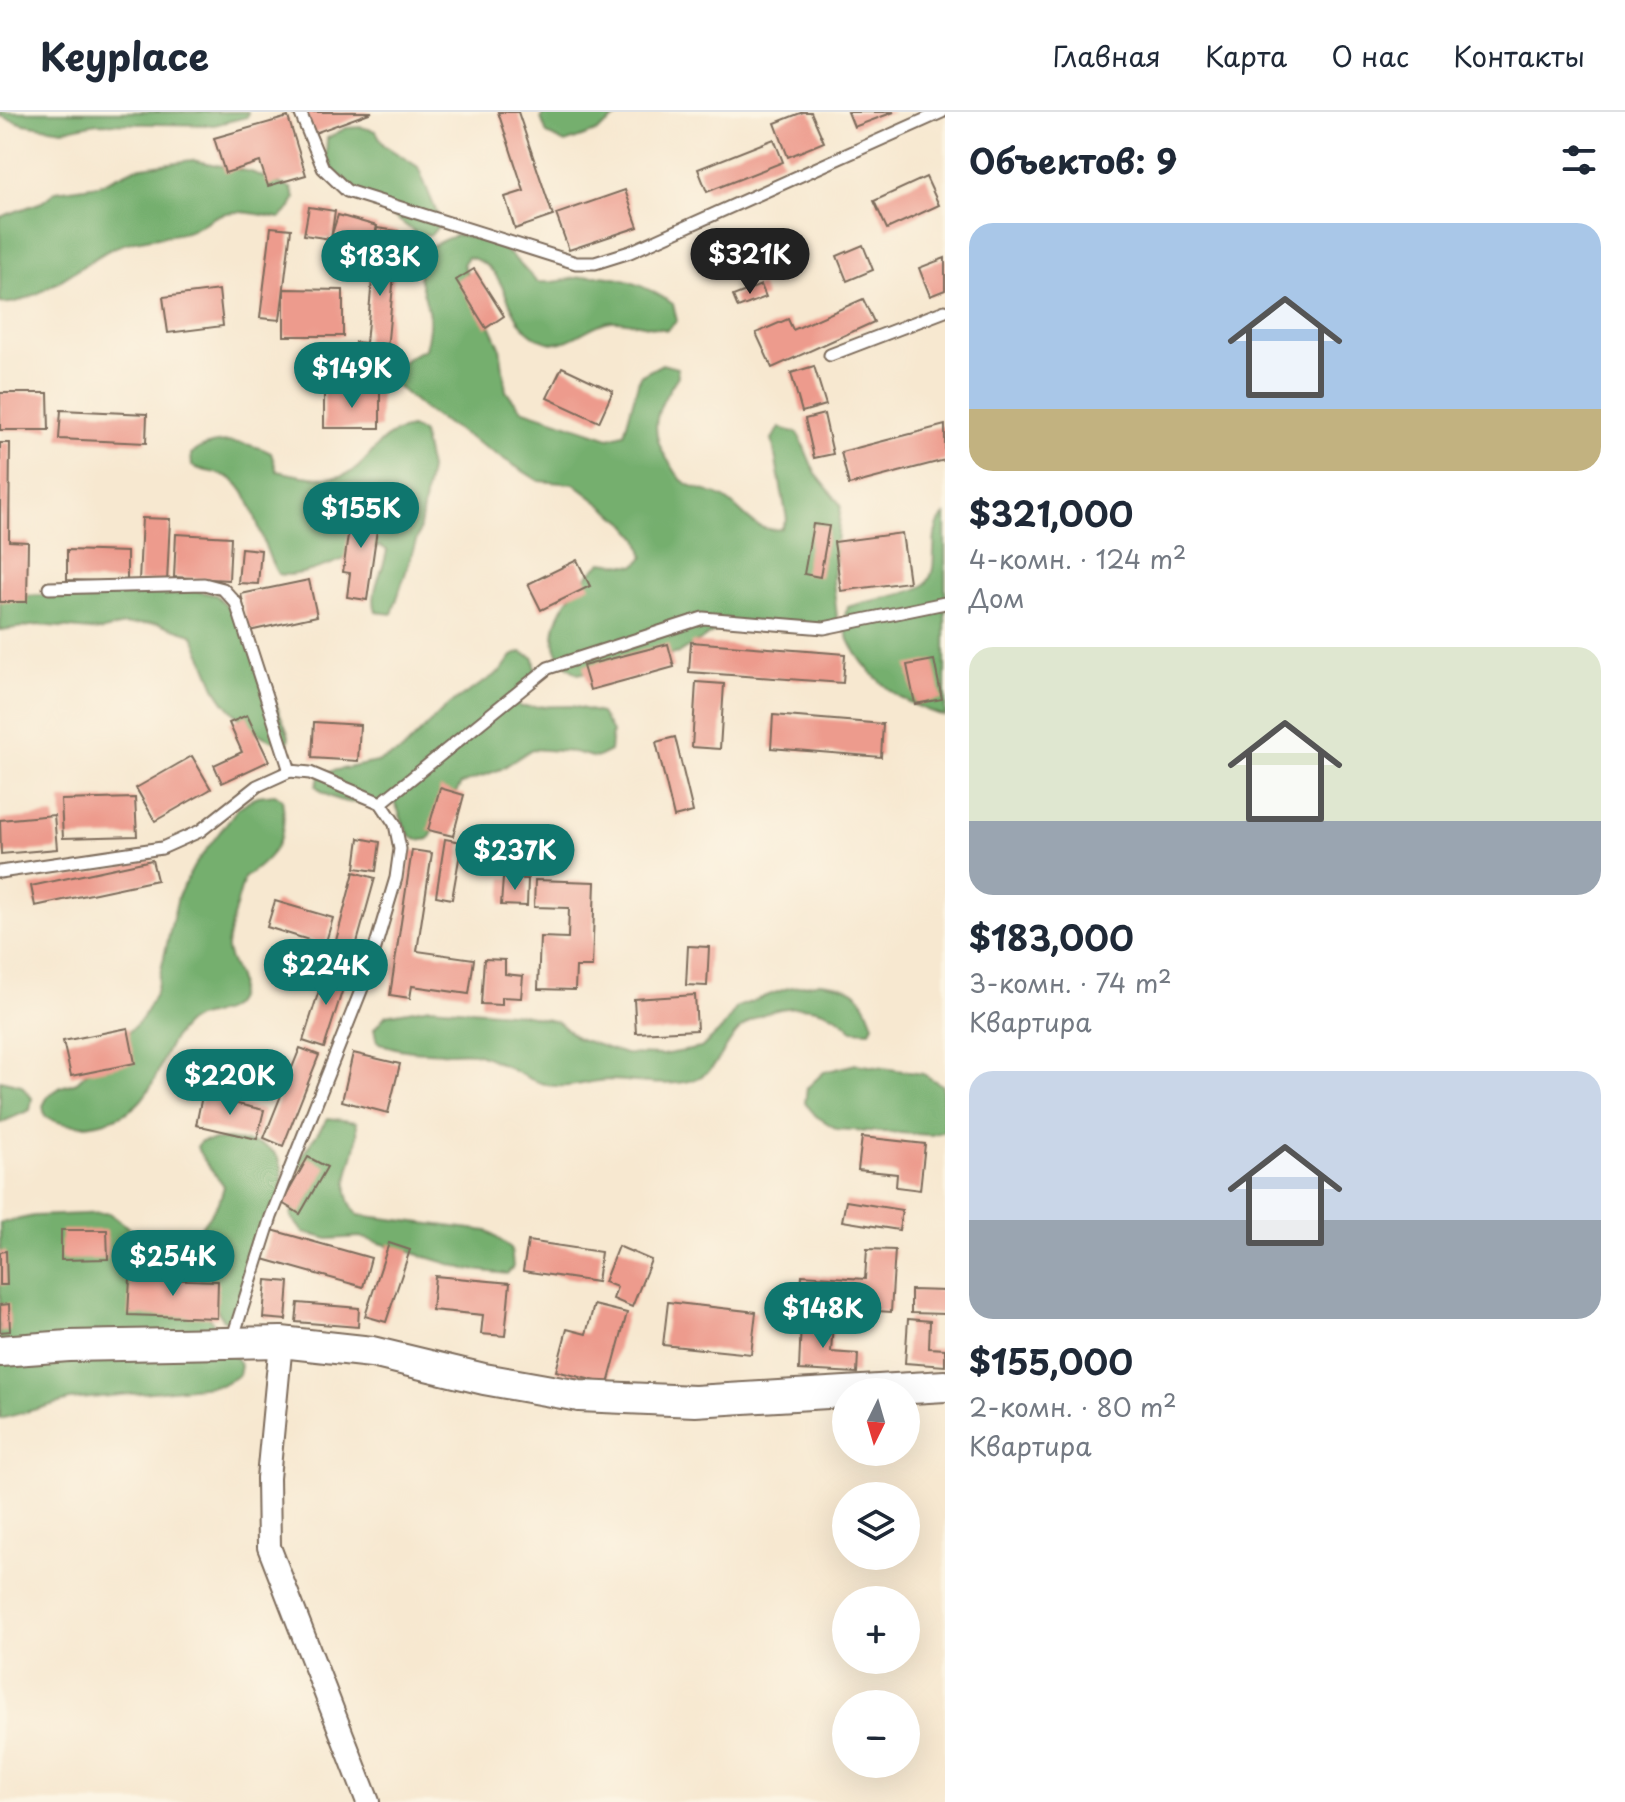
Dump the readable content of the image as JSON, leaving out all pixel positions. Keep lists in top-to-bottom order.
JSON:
{
  "north": "bottom",
  "page": {
    "header": "Keyplace",
    "nav": [
      "Главная",
      "Карта",
      "О нас",
      "Контакты"
    ],
    "heading": "Объектов: 9",
    "list": [
      {
        "name": "$321,000",
        "note": "4-комн. · 124 m² · Дом"
      },
      {
        "name": "$183,000",
        "note": "3-комн. · 74 m² · Квартира"
      },
      {
        "name": "$155,000",
        "note": "2-комн. · 80 m² · Квартира"
      }
    ],
    "price": [
      "$321K",
      "$183K",
      "$149K",
      "$155K",
      "$237K",
      "$224K",
      "$220K",
      "$254K",
      "$148K"
    ],
    "map_buttons": ["+", "−"]
  }
}
